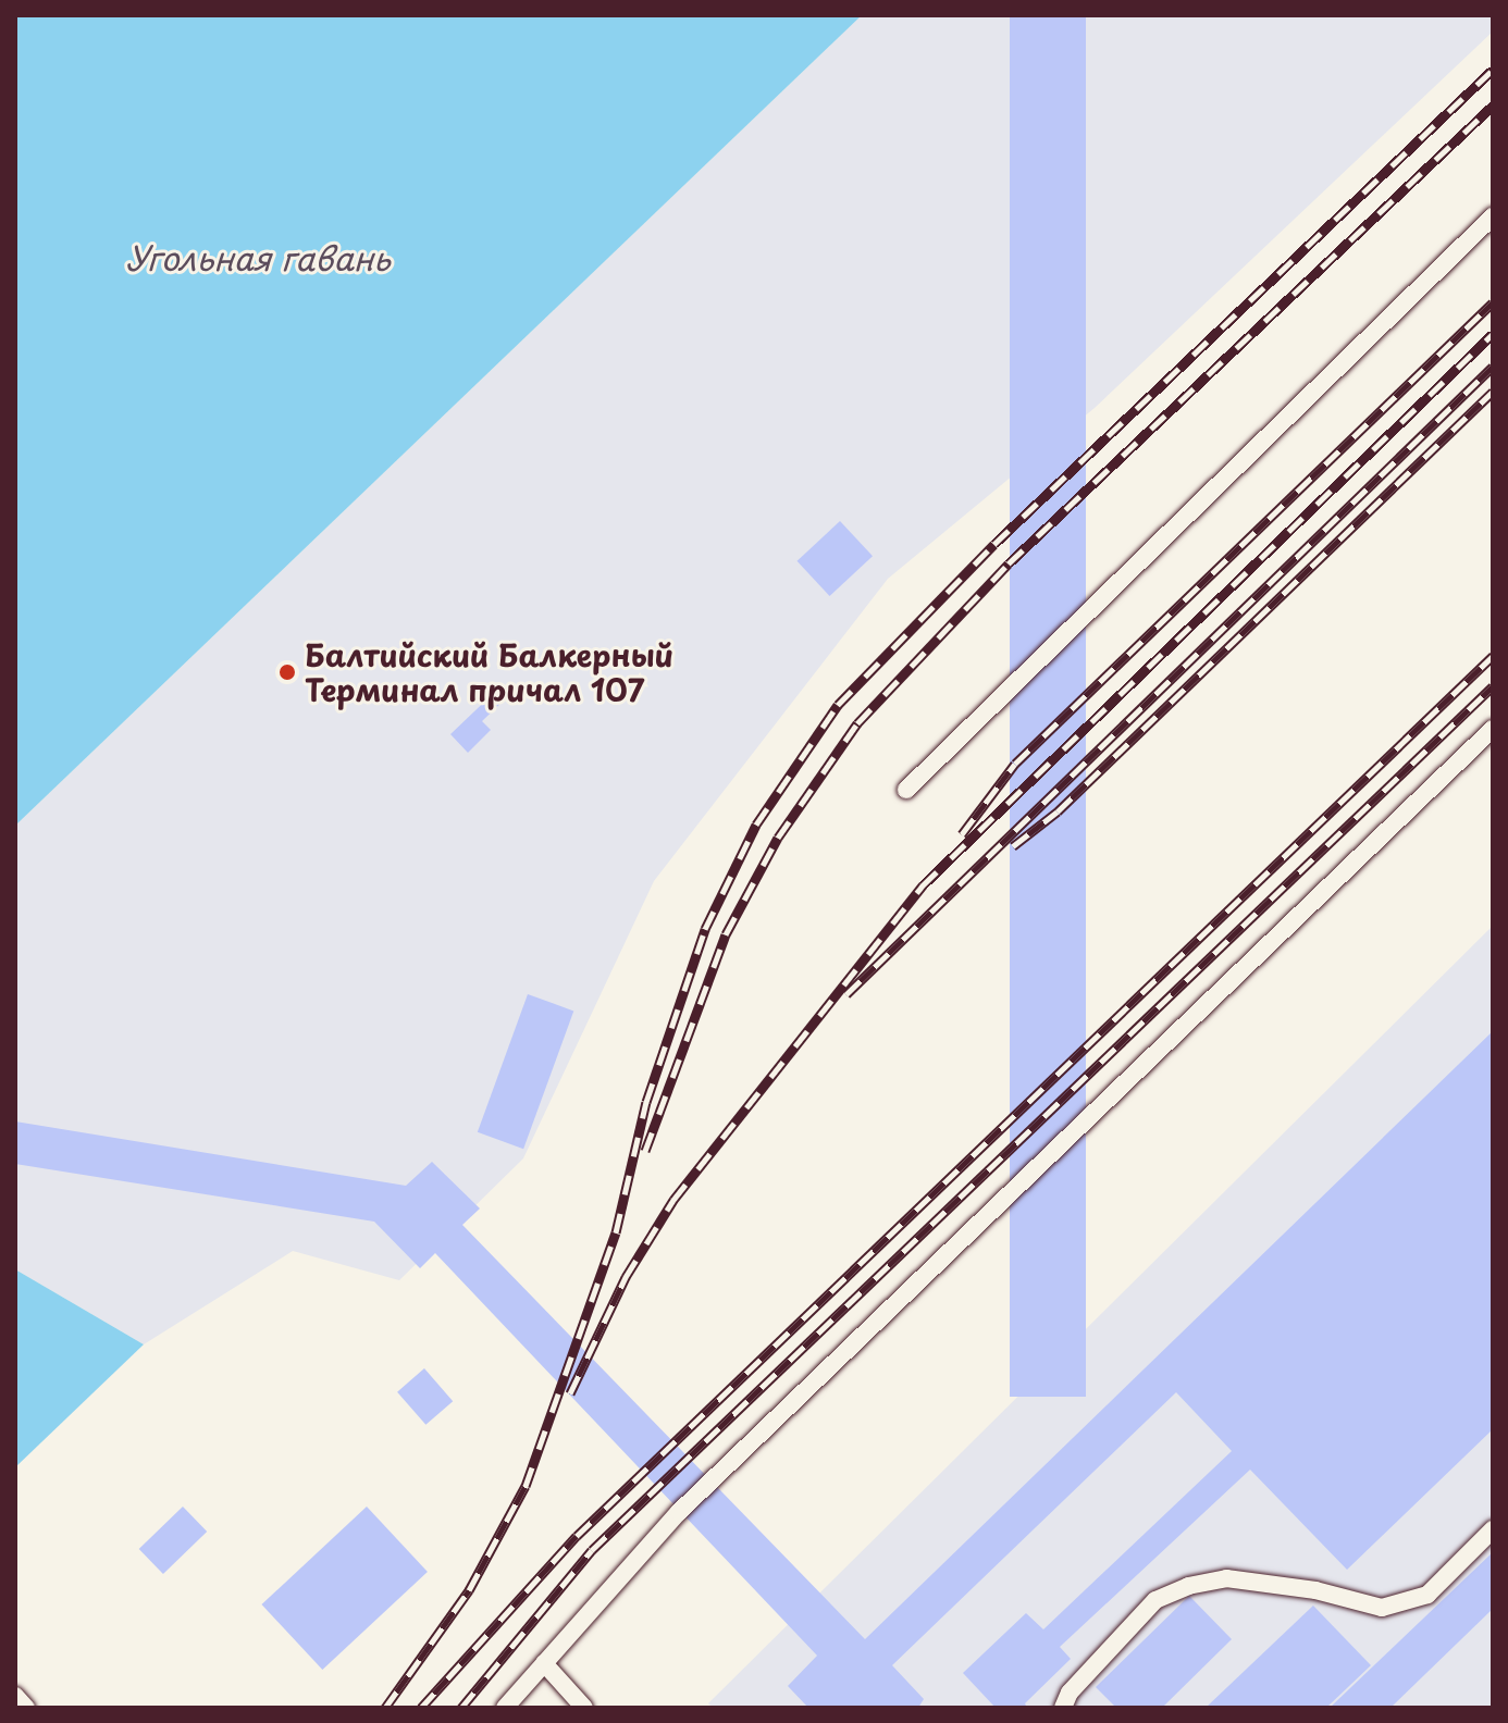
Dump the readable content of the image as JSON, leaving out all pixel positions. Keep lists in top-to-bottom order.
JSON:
{
  "water": ["Угольная гавань"],
  "places": ["Балтийский Балкерный Терминал причал 107"]
}
